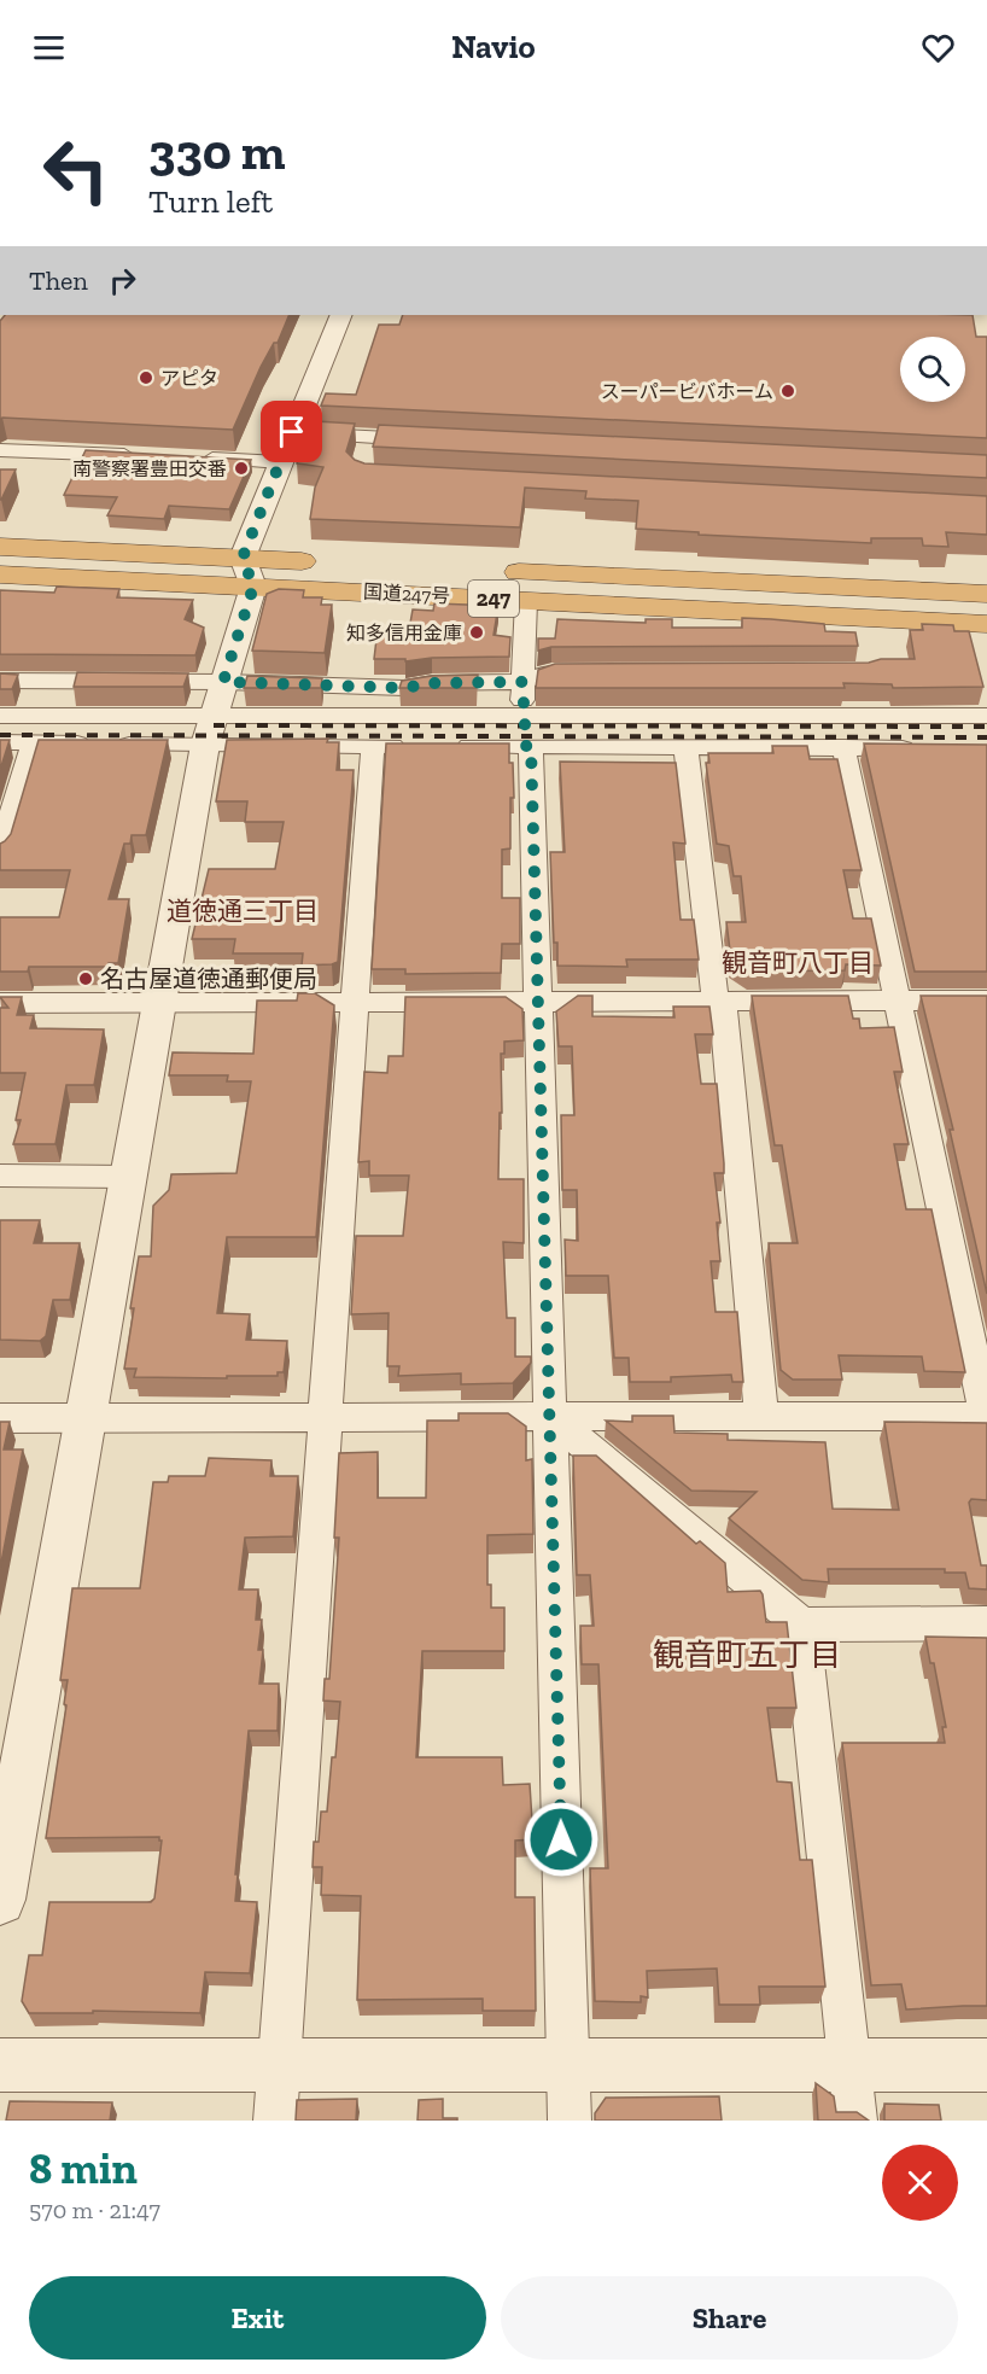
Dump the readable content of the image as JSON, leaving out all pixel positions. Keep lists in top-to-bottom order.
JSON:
{
  "streets": {
    "highway": ["国道247号", "247"]
  },
  "districts": ["道徳通三丁目", "観音町八丁目", "観音町五丁目"],
  "places": [
    "アピタ",
    "スーパービバホーム",
    "南警察署豊田交番",
    "知多信用金庫",
    "名古屋道徳通郵便局"
  ],
  "page": {
    "header": "Navio",
    "turn": ["330 m", "Turn left"],
    "then": "Then",
    "heading": ["8 min", "570 m · 21:47"],
    "buttons": ["Exit", "Share"]
  }
}
